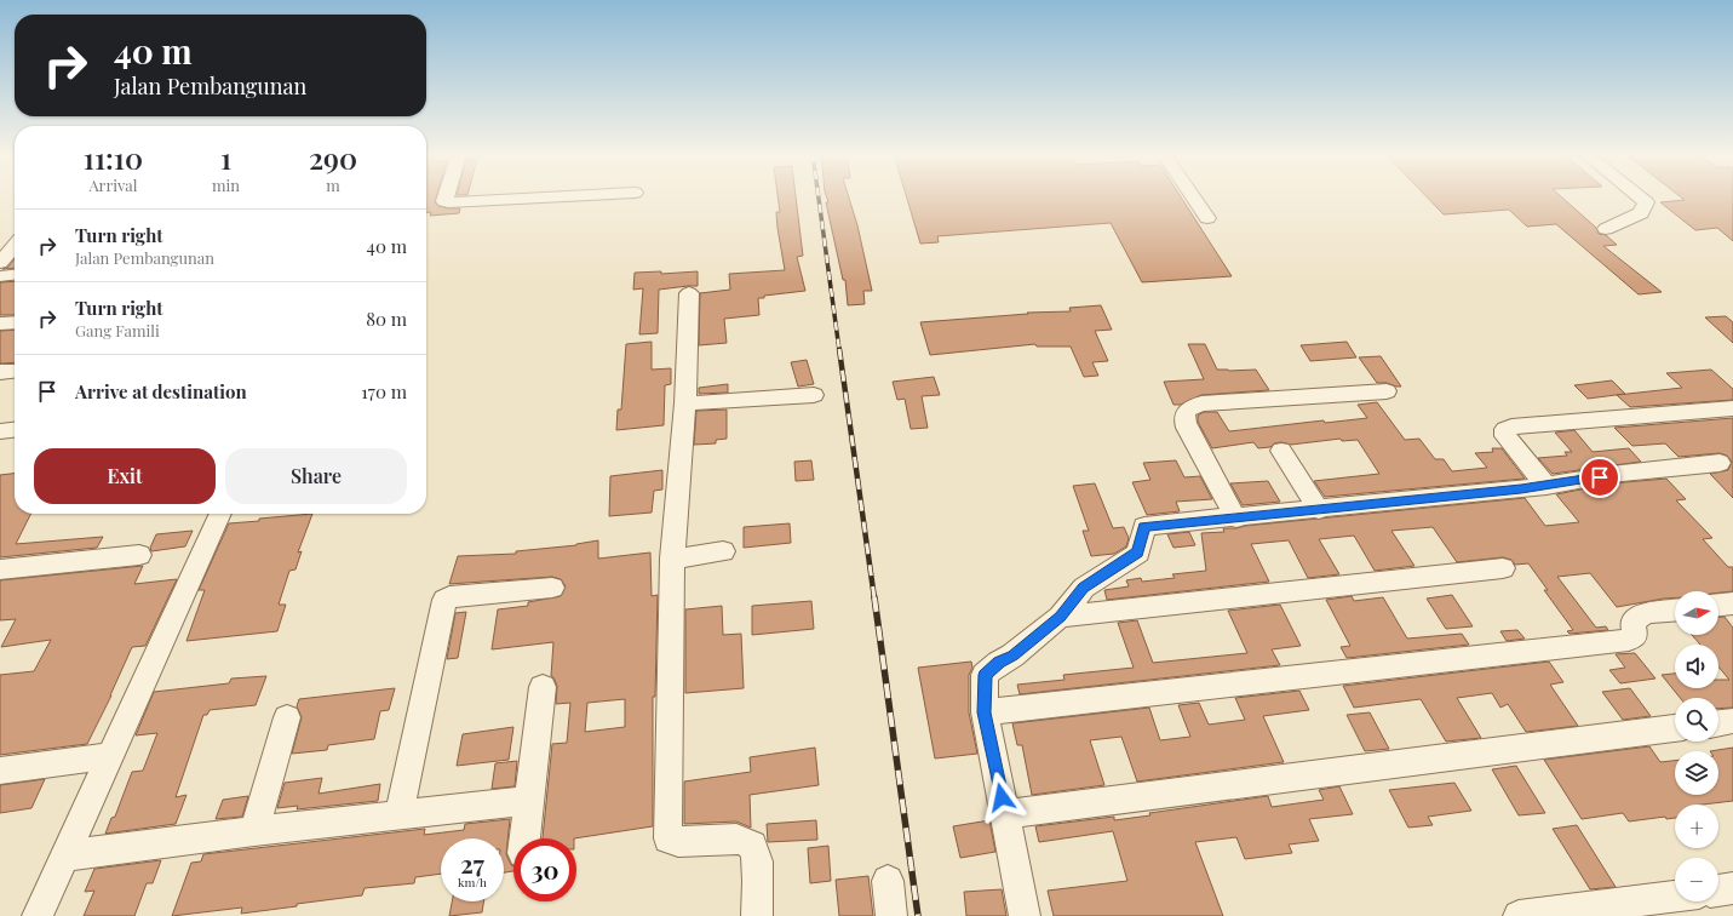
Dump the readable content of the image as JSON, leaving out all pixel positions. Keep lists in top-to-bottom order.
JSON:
{
  "north": "right",
  "page": {
    "turn": ["40 m", "Jalan Pembangunan"],
    "eta": [
      "11:10",
      "Arrival",
      "1",
      "min",
      "290",
      "m"
    ],
    "list": [
      {
        "name": "Turn right",
        "note": "Jalan Pembangunan",
        "value": "40 m"
      },
      {
        "name": "Turn right",
        "note": "Gang Famili",
        "value": "80 m"
      },
      {
        "name": "Arrive at destination",
        "value": "170 m"
      }
    ],
    "buttons": ["Exit", "Share"],
    "map_buttons": ["+", "−"],
    "speed": "27 km/h",
    "limit": "30"
  }
}
